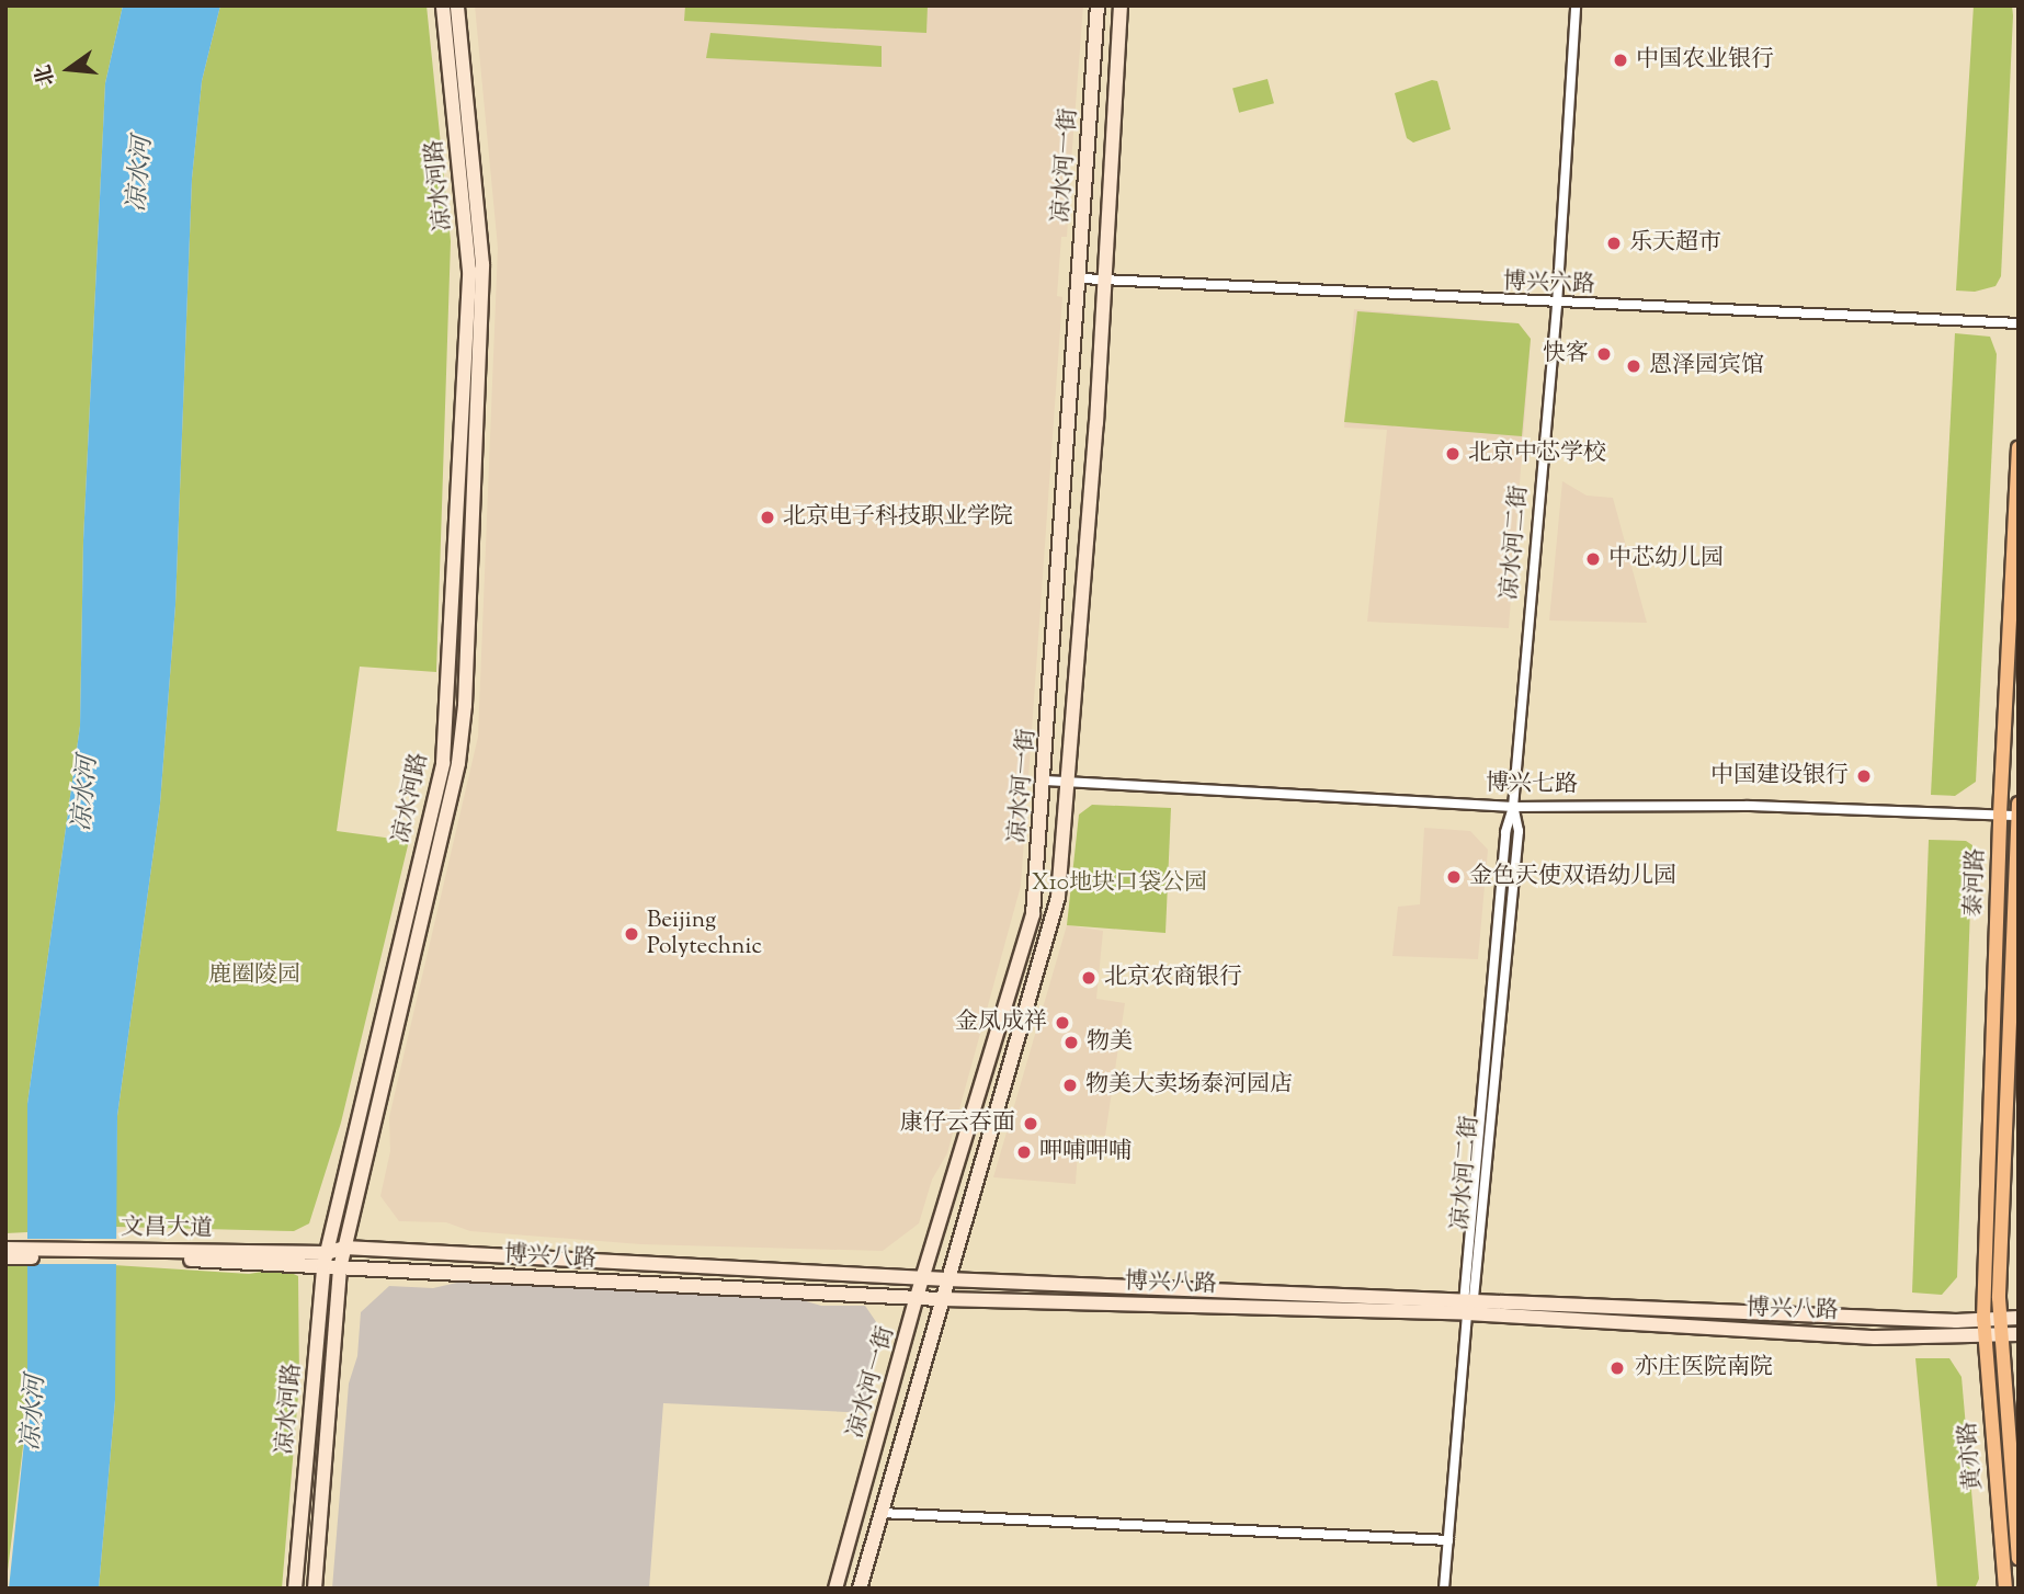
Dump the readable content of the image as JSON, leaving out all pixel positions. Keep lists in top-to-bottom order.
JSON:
{
  "streets": {
    "main road": [
      "凉水河一街",
      "凉水河路",
      "泰河路",
      "文昌大道",
      "博兴八路",
      "黄亦路"
    ],
    "street": ["博兴六路", "凉水河二街", "博兴七路"]
  },
  "crossings": [
    ["凉水河一街", "博兴六路"],
    ["凉水河一街", "博兴七路"],
    ["凉水河一街", "博兴八路"],
    ["凉水河路", "文昌大道"],
    ["凉水河路", "博兴八路"],
    ["博兴六路", "凉水河二街"],
    ["凉水河二街", "博兴七路"],
    ["凉水河二街", "博兴八路"],
    ["博兴七路", "泰河路"],
    ["泰河路", "博兴八路"],
    ["泰河路", "黄亦路"],
    ["文昌大道", "博兴八路"],
    ["博兴八路", "黄亦路"]
  ],
  "water": ["凉水河"],
  "parks": ["X10地块口袋公园", "鹿圈陵园"],
  "places": [
    "中国农业银行",
    "乐天超市",
    "快客",
    "恩泽园宾馆",
    "北京中芯学校",
    "北京电子科技职业学院",
    "中芯幼儿园",
    "中国建设银行",
    "金色天使双语幼儿园",
    "Beijing Polytechnic",
    "北京农商银行",
    "金凤成祥",
    "物美",
    "物美大卖场泰河园店",
    "康仔云吞面",
    "呷哺呷哺",
    "亦庄医院南院"
  ],
  "north": "left"
}
